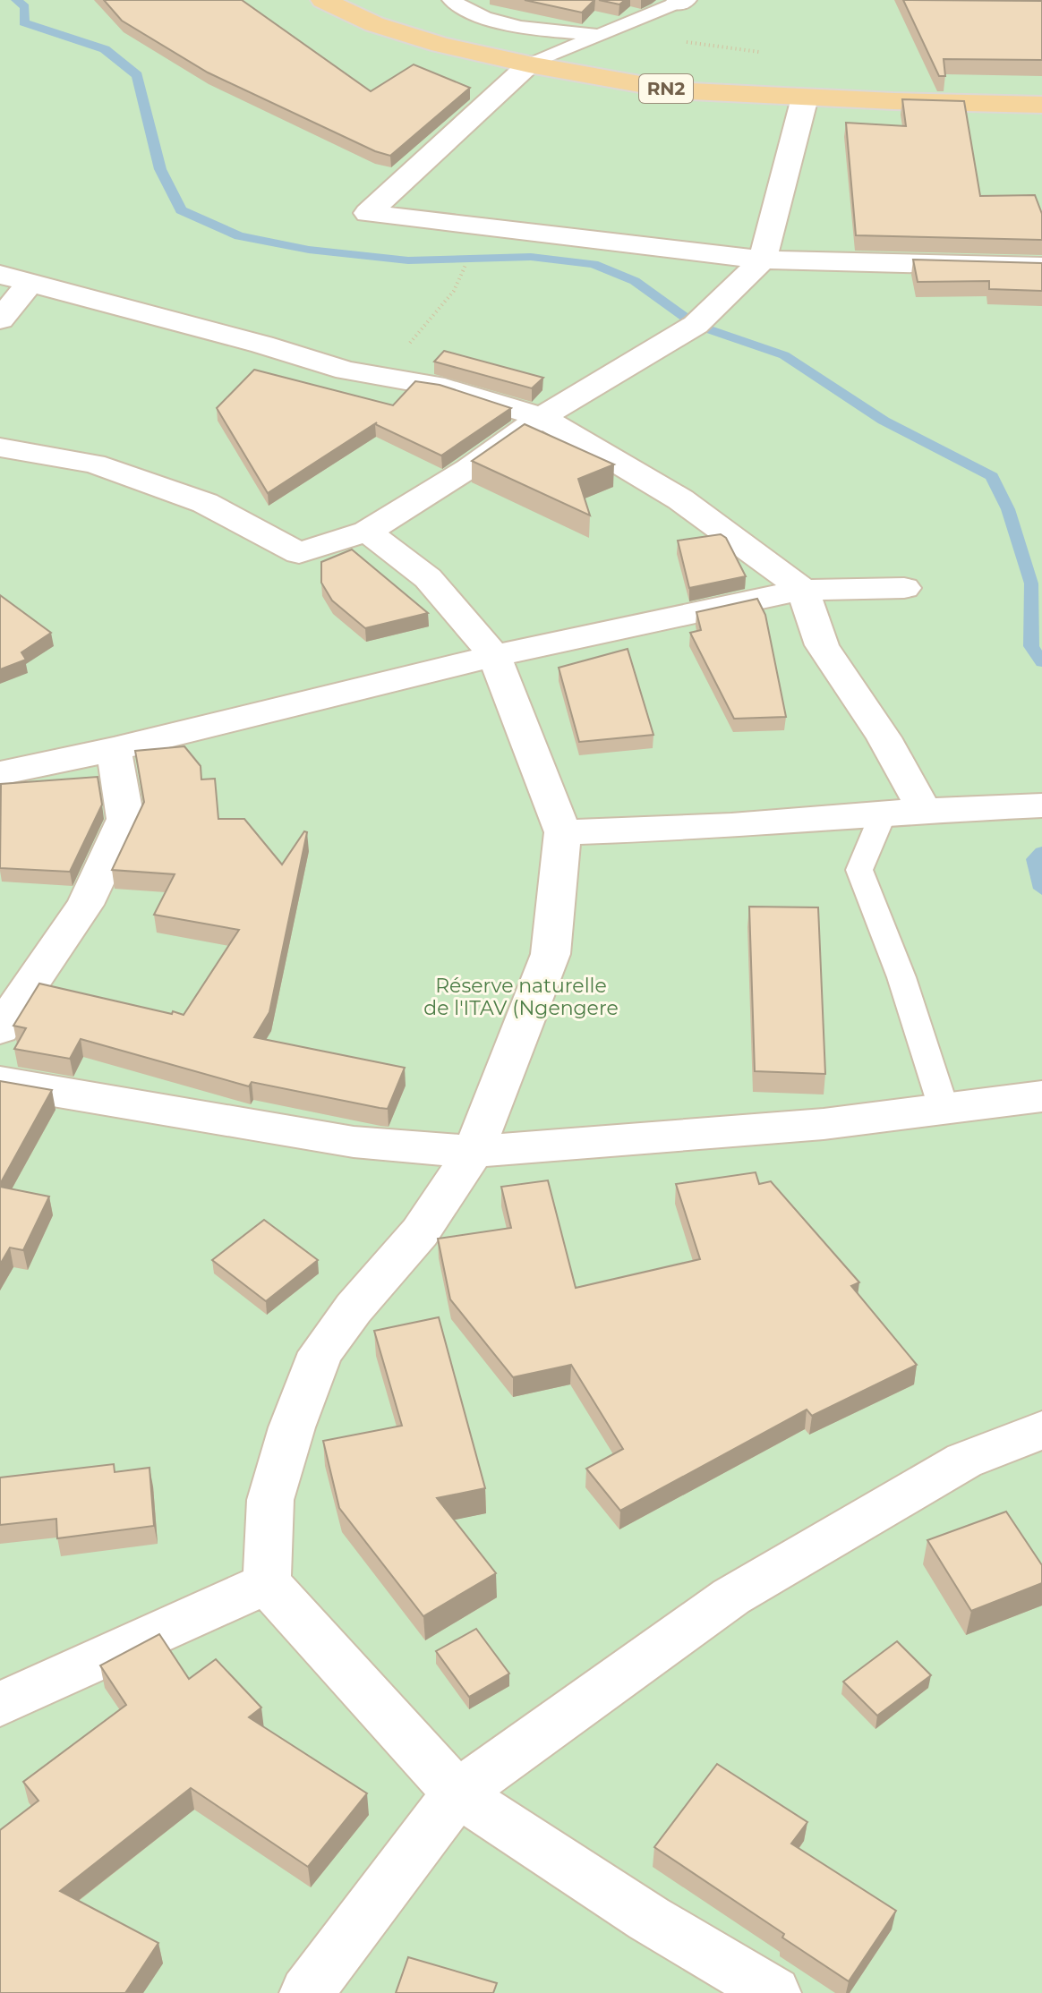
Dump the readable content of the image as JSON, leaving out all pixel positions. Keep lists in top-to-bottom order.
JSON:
{
  "streets": {
    "highway": ["RN2"]
  },
  "parks": ["Réserve naturelle de l'ITAV (Ngengere"]
}
